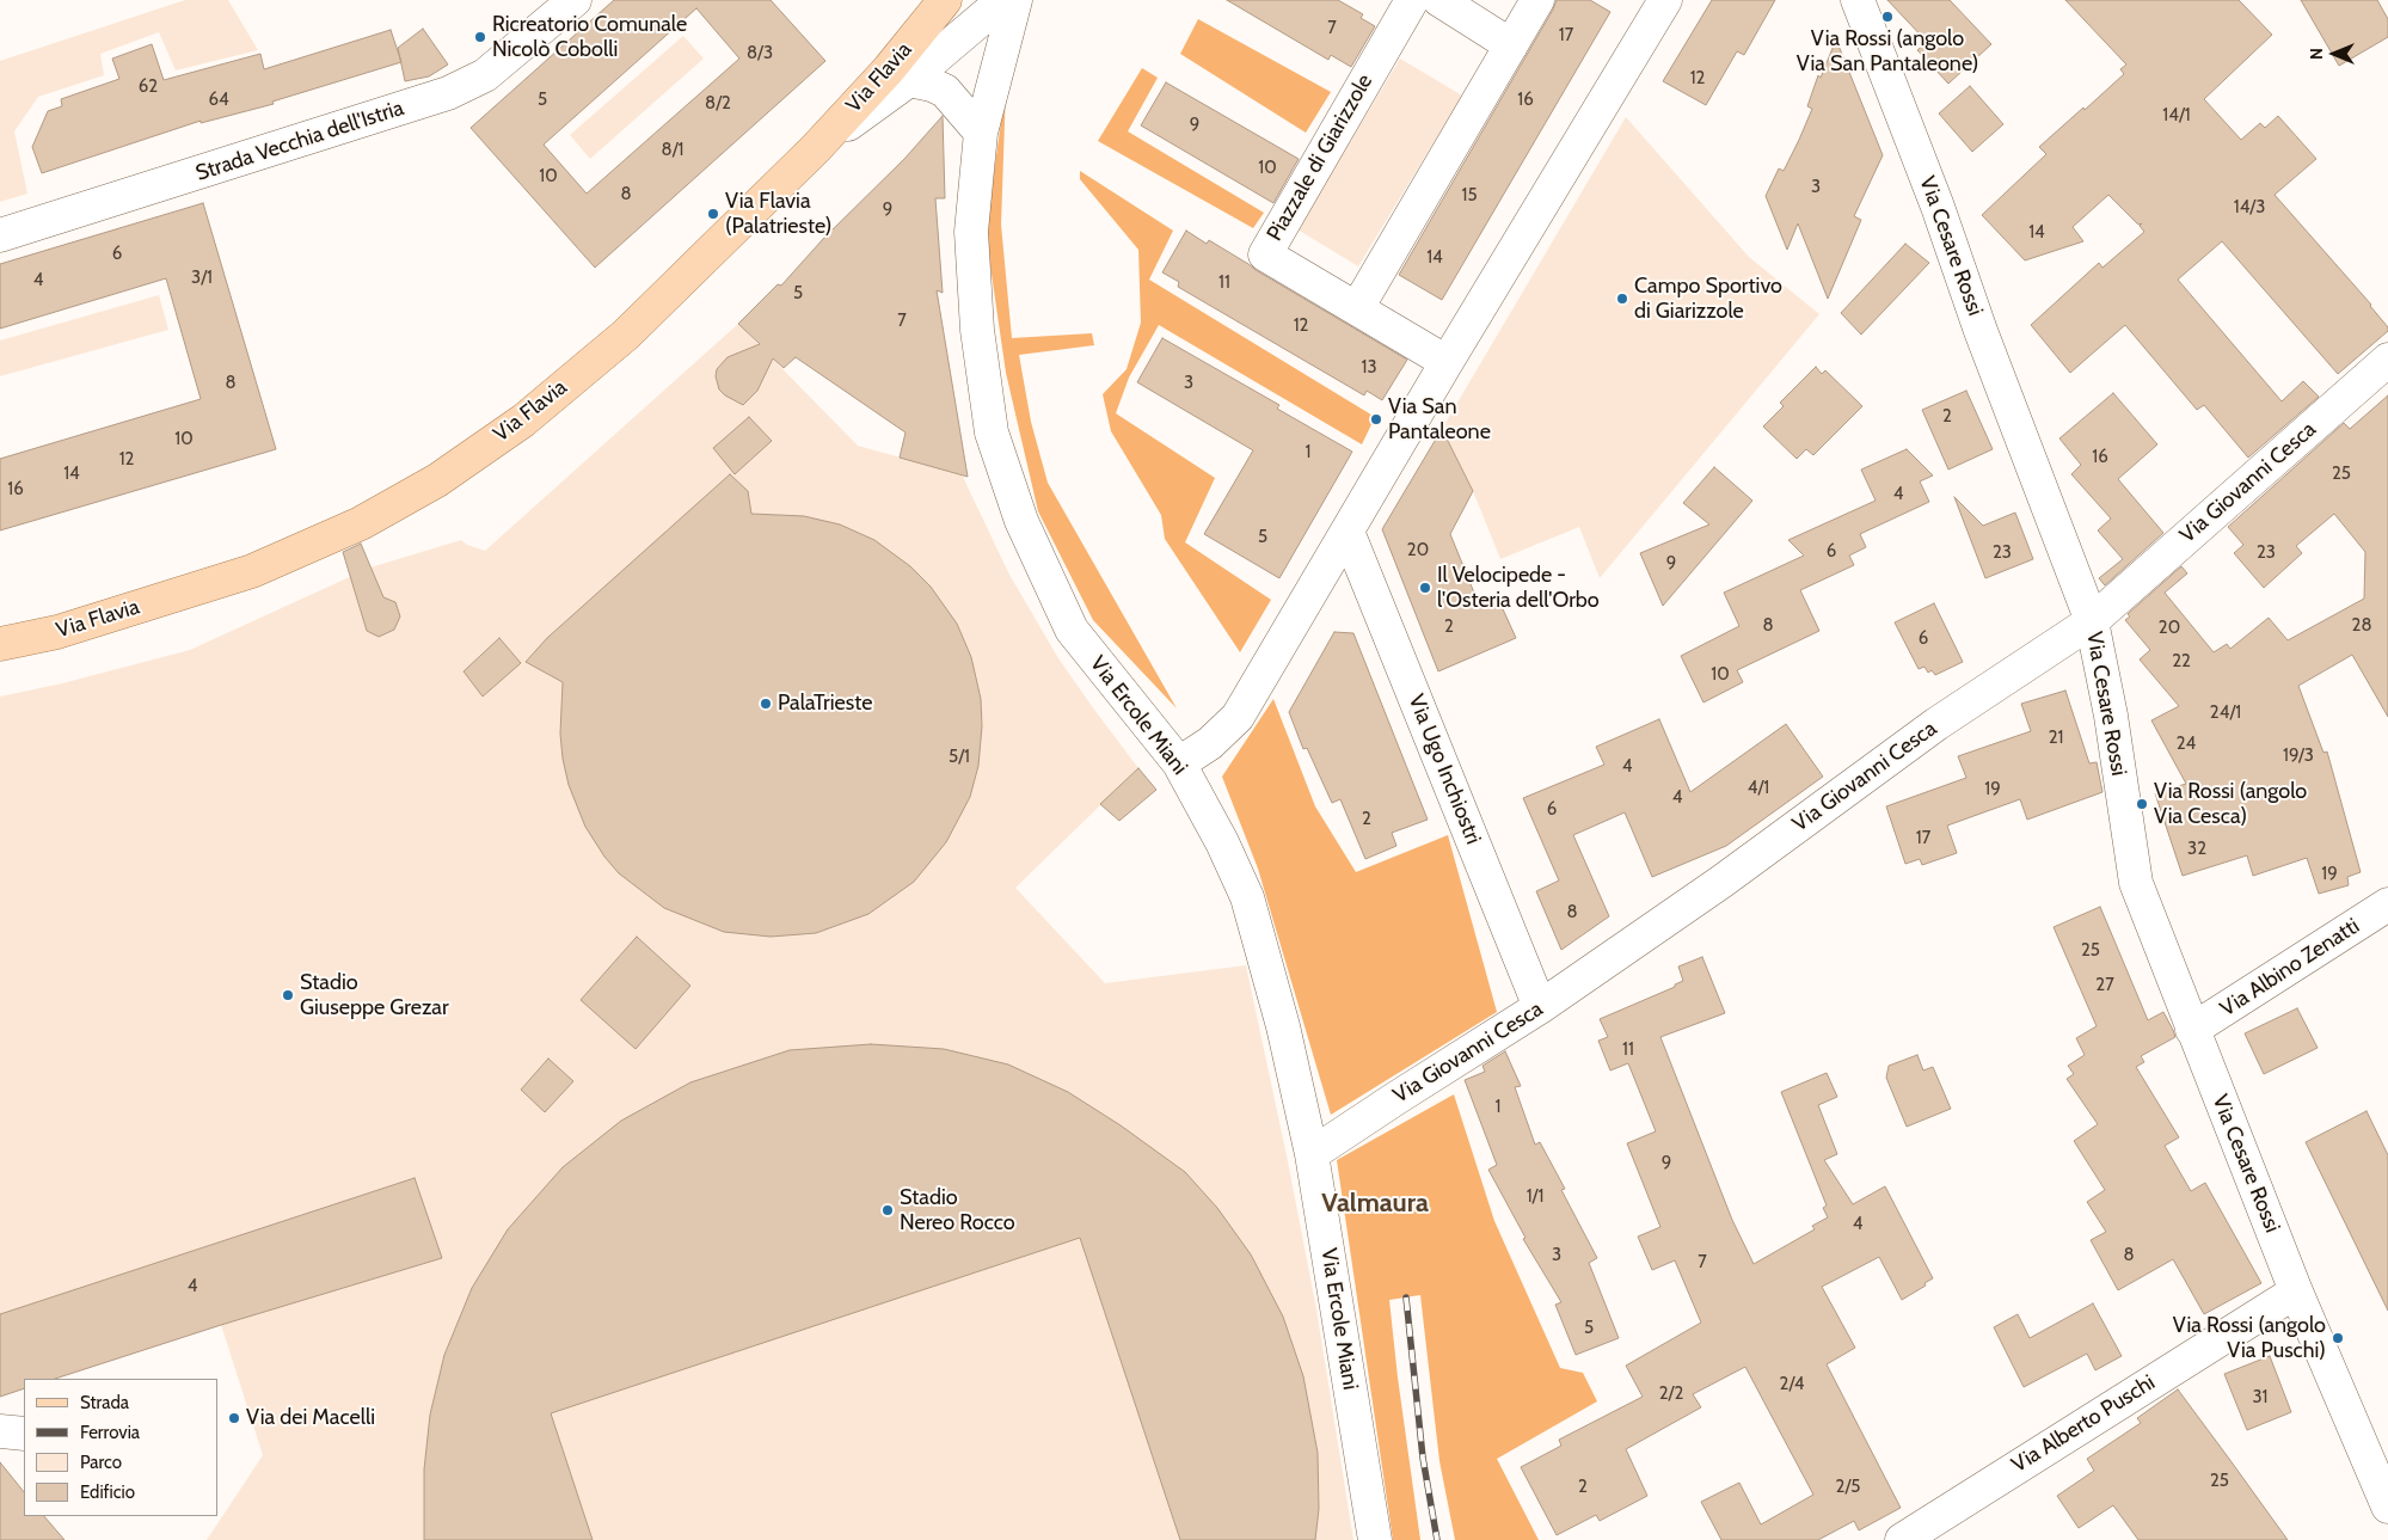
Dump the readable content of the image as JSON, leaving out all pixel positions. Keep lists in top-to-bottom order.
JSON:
{
  "streets": {
    "main road": ["Via Flavia"],
    "street": [
      "Strada Vecchia dell'Istria",
      "Piazzale di Giarizzole",
      "Via Cesare Rossi",
      "Via Giovanni Cesca",
      "Via Ercole Miani",
      "Via Ugo Inchiostri",
      "Via Albino Zenatti",
      "Via Alberto Puschi"
    ]
  },
  "crossings": [
    ["Via Cesare Rossi", "Via Giovanni Cesca"],
    ["Via Cesare Rossi", "Via Albino Zenatti"],
    ["Via Cesare Rossi", "Via Alberto Puschi"],
    ["Via Giovanni Cesca", "Via Ercole Miani"],
    ["Via Giovanni Cesca", "Via Ugo Inchiostri"]
  ],
  "districts": ["Valmaura"],
  "places": [
    "Via Rossi (angolo Via San Pantaleone)",
    "Ricreatorio Comunale Nicolò Cobolli",
    "Via Flavia (Palatrieste)",
    "Campo Sportivo di Giarizzole",
    "Via San Pantaleone",
    "Il Velocipede - l'Osteria dell'Orbo",
    "PalaTrieste",
    "Via Rossi (angolo Via Cesca)",
    "Stadio Giuseppe Grezar",
    "Stadio Nereo Rocco",
    "Via Rossi (angolo Via Puschi)",
    "Via dei Macelli"
  ],
  "house_numbers": [
    "7",
    "17",
    "8/3",
    "12",
    "62",
    "64",
    "5",
    "16",
    "8/2",
    "14/1",
    "9",
    "8/1",
    "10",
    "10",
    "3",
    "8",
    "15",
    "14/3",
    "9",
    "14",
    "6",
    "14",
    "3/1",
    "4",
    "11",
    "5",
    "7",
    "12",
    "13",
    "8",
    "3",
    "2",
    "10",
    "1",
    "16",
    "12",
    "14",
    "25",
    "16",
    "4",
    "5",
    "20",
    "6",
    "23",
    "23",
    "9",
    "8",
    "28",
    "2",
    "20",
    "6",
    "22",
    "10",
    "24/1",
    "21",
    "24",
    "19/3",
    "5/1",
    "4",
    "4/1",
    "19",
    "4",
    "6",
    "2",
    "17",
    "32",
    "19",
    "8",
    "25",
    "27",
    "11",
    "1",
    "9",
    "1/1",
    "4",
    "3",
    "8",
    "7",
    "4",
    "5",
    "2/4",
    "2/2",
    "31",
    "25",
    "2",
    "2/5"
  ],
  "legend": [
    "Strada",
    "Ferrovia",
    "Parco",
    "Edificio"
  ],
  "north": "left"
}
